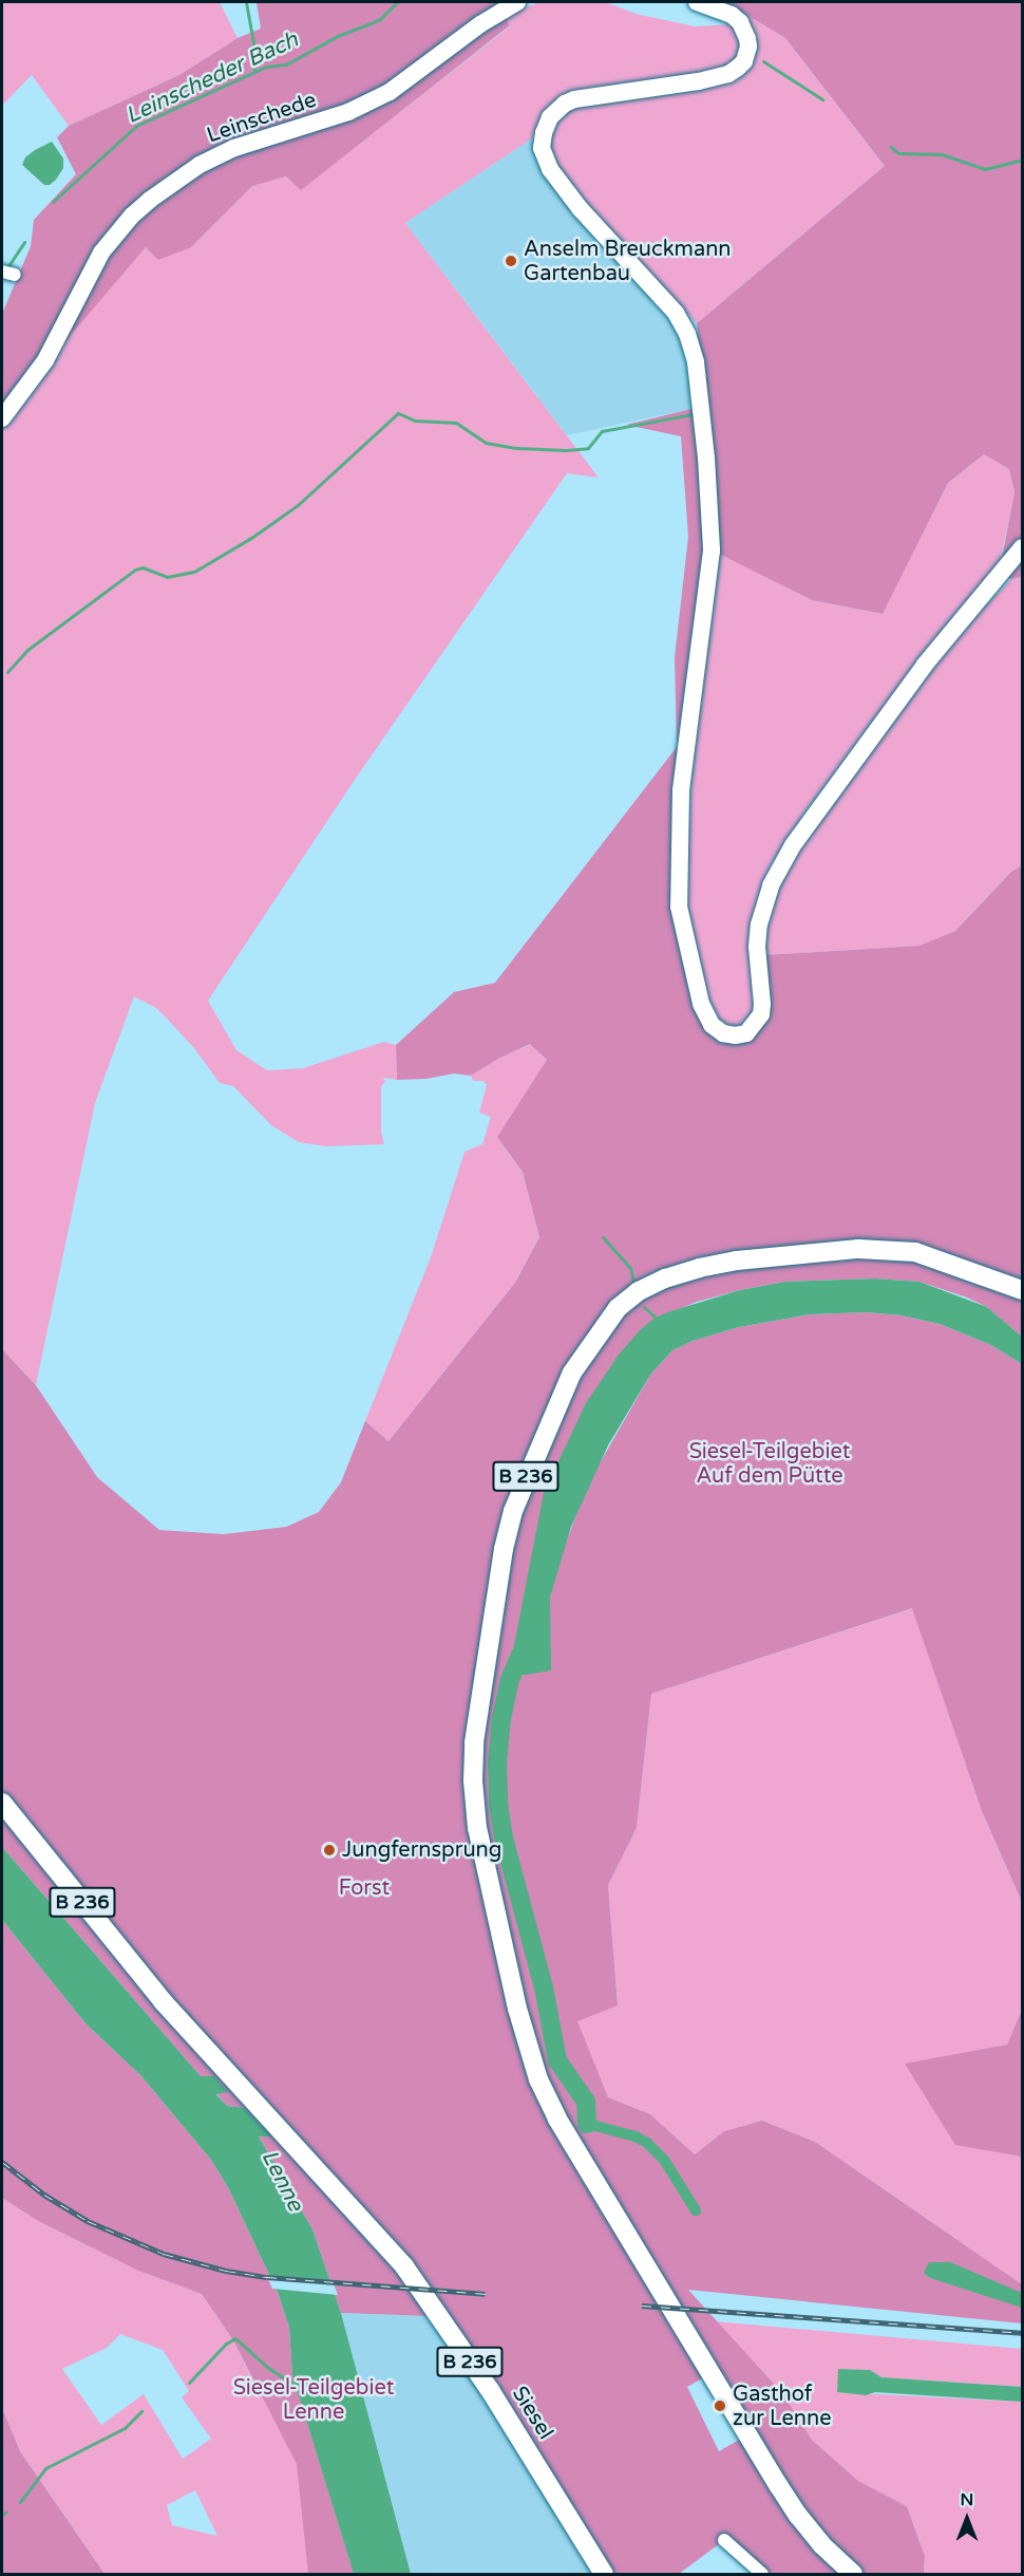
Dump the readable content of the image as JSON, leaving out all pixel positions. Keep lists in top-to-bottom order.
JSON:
{
  "streets": {
    "main road": ["Leinschede", "B 236", "Siesel"]
  },
  "water": ["Leinscheder Bach", "Lenne"],
  "parks": ["Siesel-Teilgebiet Auf dem Pütte", "Forst", "Siesel-Teilgebiet Lenne"],
  "places": ["Anselm Breuckmann Gartenbau", "Jungfernsprung", "Gasthof zur Lenne"],
  "north": "top"
}
